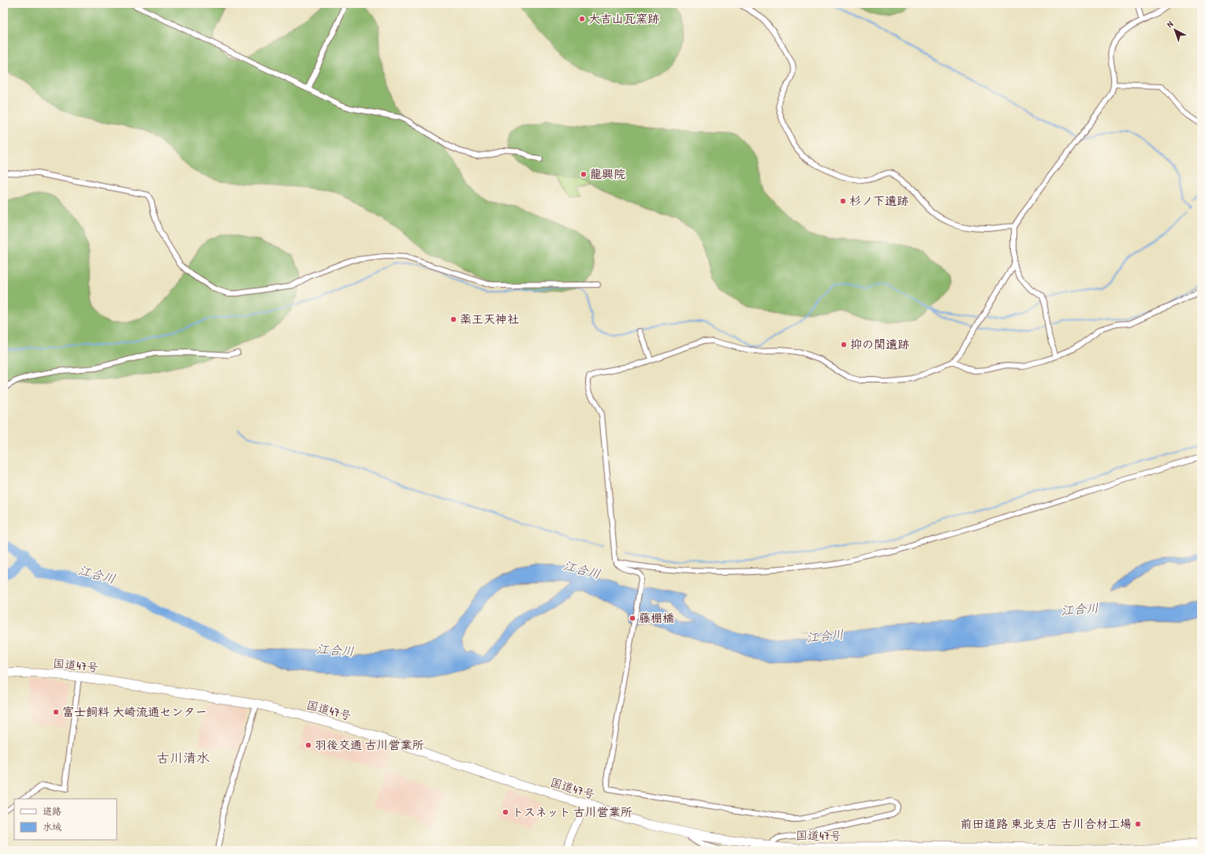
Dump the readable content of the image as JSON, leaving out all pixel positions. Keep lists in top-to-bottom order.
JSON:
{
  "streets": {
    "highway": ["国道47号"]
  },
  "districts": ["古川清水"],
  "water": ["江合川"],
  "places": [
    "大吉山瓦窯跡",
    "龍興院",
    "杉ノ下遺跡",
    "薬王天神社",
    "抑の関遺跡",
    "藤棚橋",
    "富士飼料 大崎流通センター",
    "羽後交通 古川営業所",
    "トスネット 古川営業所",
    "前田道路 東北支店 古川合材工場"
  ],
  "legend": ["道路", "水域"],
  "north": "top left"
}
